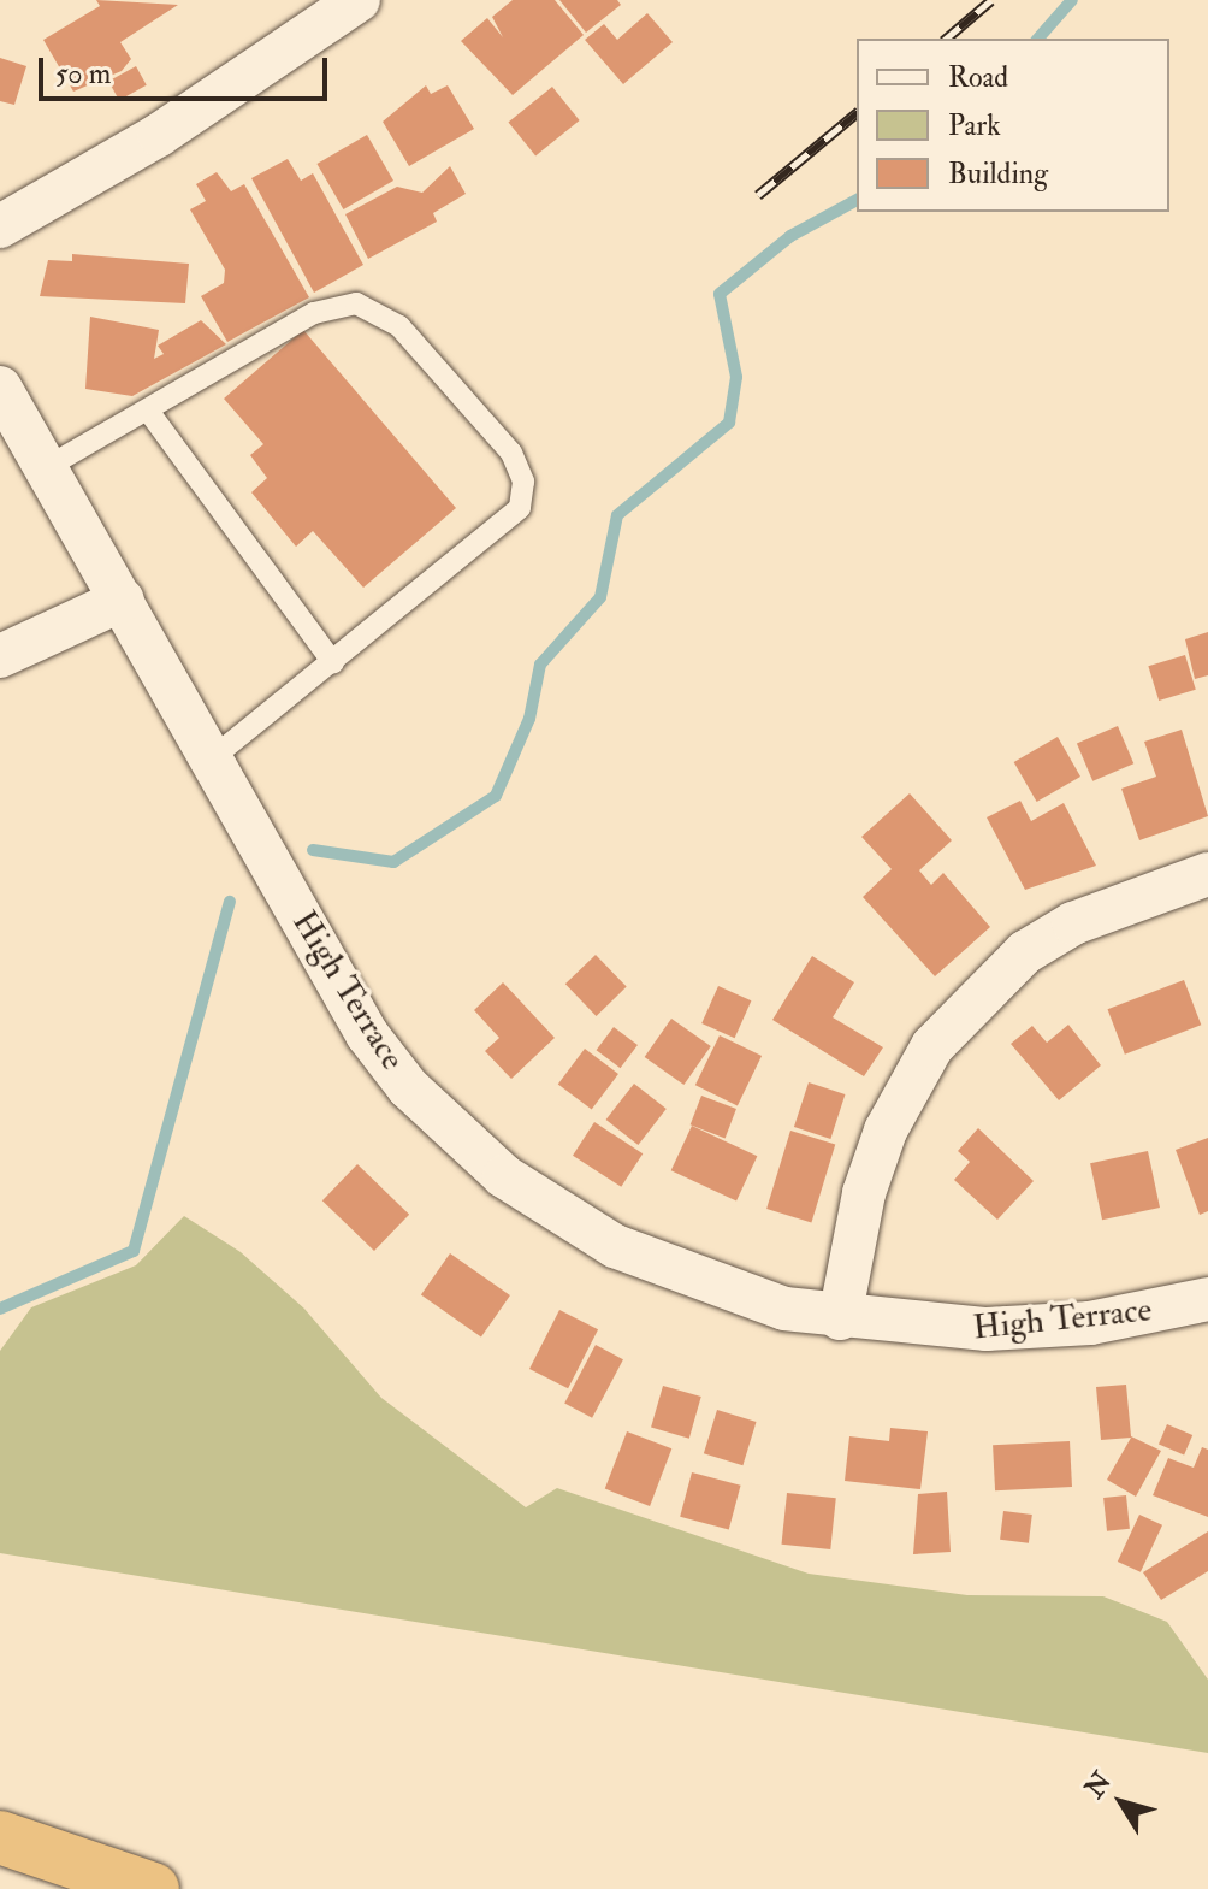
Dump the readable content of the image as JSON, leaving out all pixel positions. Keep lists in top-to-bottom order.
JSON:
{
  "streets": {
    "street": ["High Terrace"]
  },
  "legend": ["Road", "Park", "Building"],
  "scale_bar": "50 m",
  "north": "top left"
}
